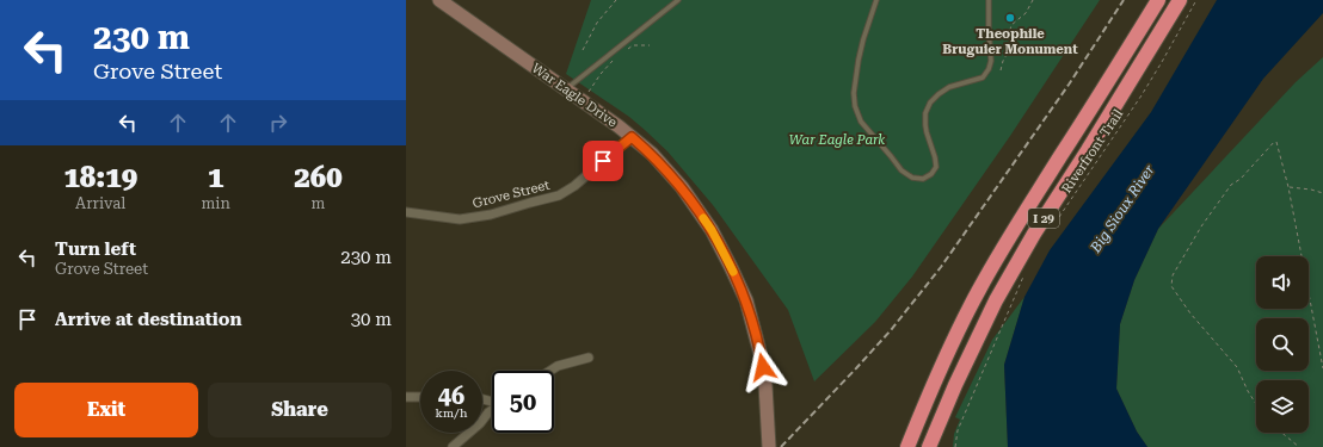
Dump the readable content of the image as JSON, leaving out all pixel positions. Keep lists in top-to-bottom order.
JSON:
{
  "streets": {
    "highway": ["I 29"],
    "main road": ["War Eagle Drive"],
    "street": ["Grove Street"],
    "path": ["Riverfront Trail"]
  },
  "crossings": [
    ["War Eagle Drive", "Grove Street"]
  ],
  "water": ["Big Sioux River"],
  "parks": ["War Eagle Park"],
  "places": ["Theophile Bruguier Monument"],
  "page": {
    "turn": ["230 m", "Grove Street"],
    "eta": [
      "18:19",
      "Arrival",
      "1",
      "min",
      "260",
      "m"
    ],
    "list": [
      {
        "name": "Turn left",
        "note": "Grove Street",
        "value": "230 m"
      },
      {
        "name": "Arrive at destination",
        "value": "30 m"
      }
    ],
    "speed": "46 km/h",
    "limit": "50",
    "buttons": ["Exit", "Share"]
  }
}
